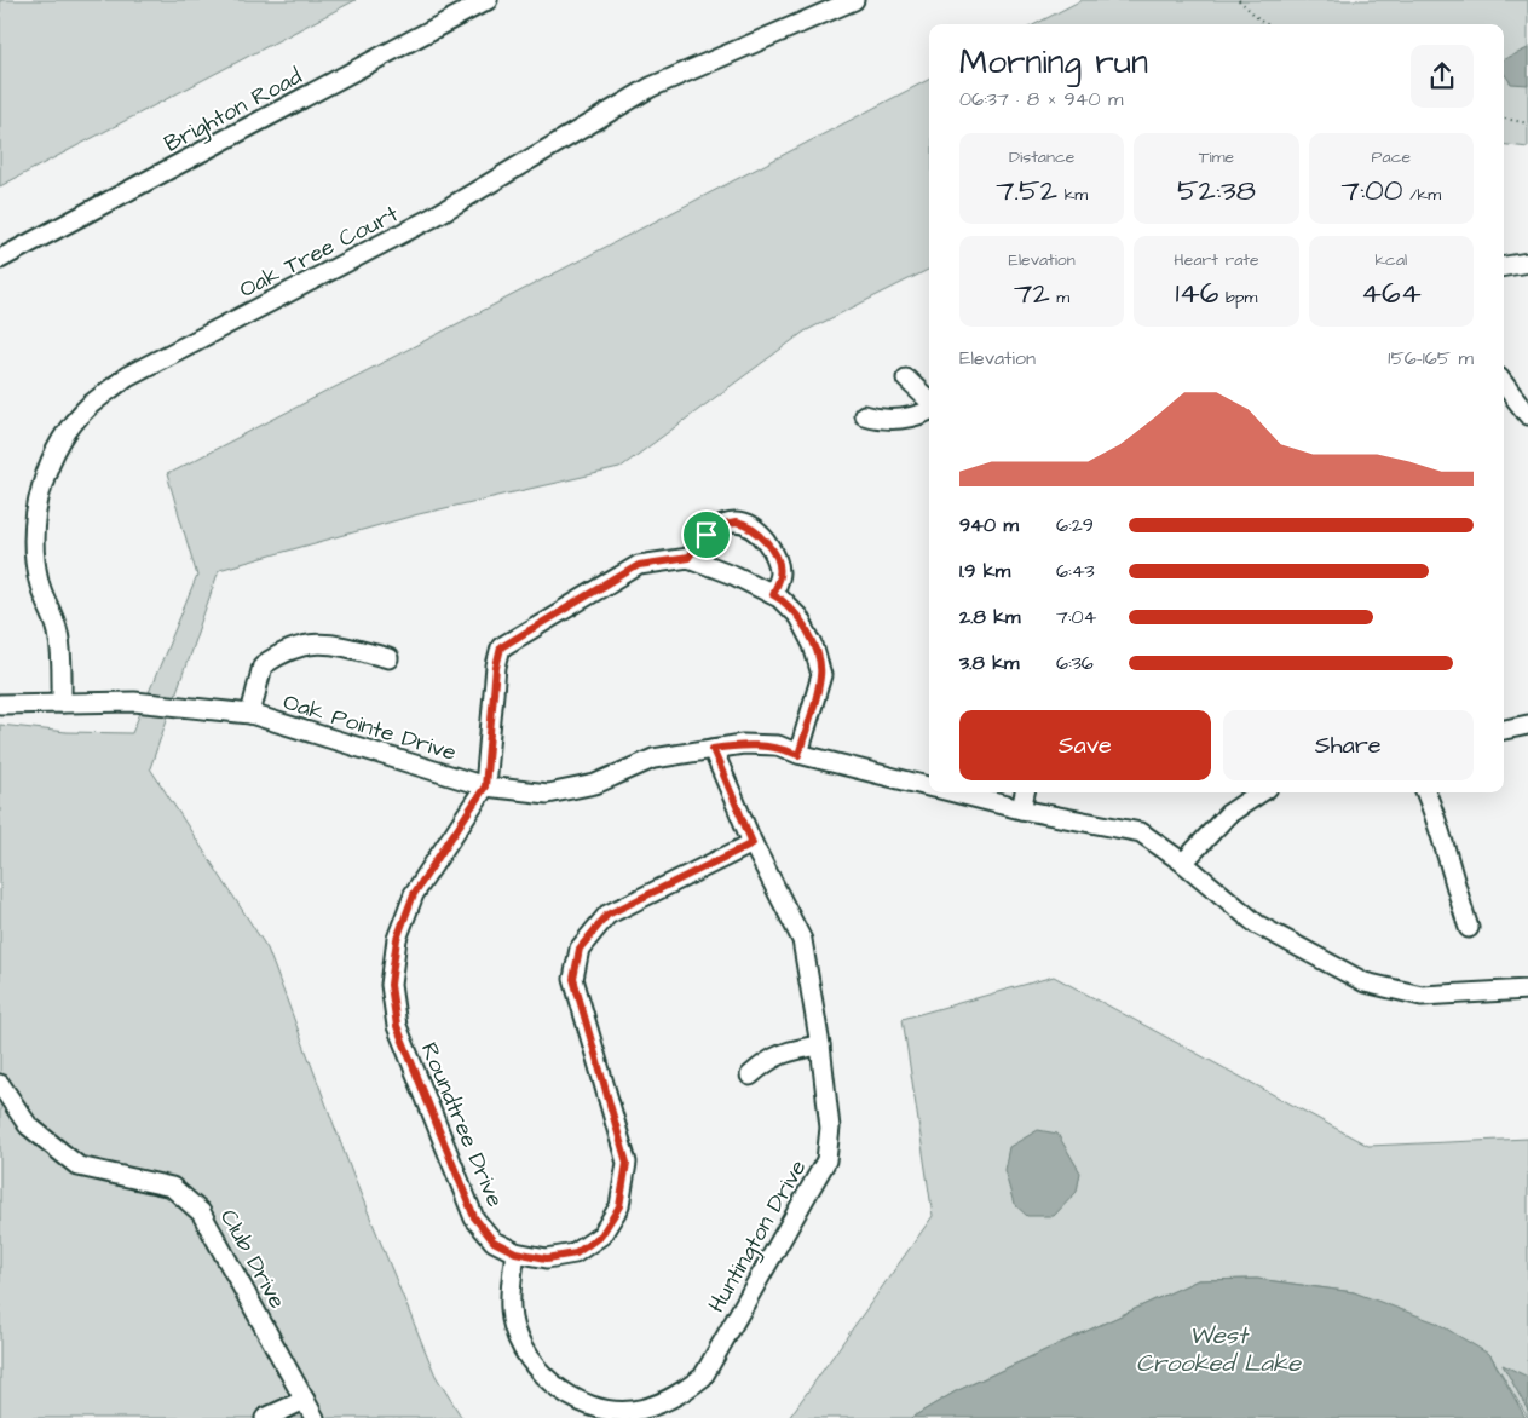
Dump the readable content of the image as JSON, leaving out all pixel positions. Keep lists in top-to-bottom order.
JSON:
{
  "streets": {
    "street": [
      "Brighton Road",
      "Oak Tree Court",
      "Oak Pointe Drive",
      "Roundtree Drive",
      "Huntington Drive",
      "Club Drive"
    ]
  },
  "crossings": [
    ["Oak Tree Court", "Oak Pointe Drive"],
    ["Oak Pointe Drive", "Roundtree Drive"],
    ["Oak Pointe Drive", "Huntington Drive"],
    ["Roundtree Drive", "Huntington Drive"]
  ],
  "water": ["West Crooked Lake"],
  "page": {
    "heading": ["Morning run", "06:37 · 8 × 940 m"],
    "stats": [
      ["Distance", "7.52 km"],
      ["Time", "52:38"],
      ["Pace", "7:00 /km"],
      ["Elevation", "72 m"],
      ["Heart rate", "146 bpm"],
      ["kcal", "464"]
    ],
    "chart": ["Elevation", "156–165 m"],
    "list": [
      {
        "name": "940 m",
        "note": "6:29"
      },
      {
        "name": "1.9 km",
        "note": "6:43"
      },
      {
        "name": "2.8 km",
        "note": "7:04"
      },
      {
        "name": "3.8 km",
        "note": "6:36"
      }
    ],
    "buttons": ["Save", "Share"]
  }
}
